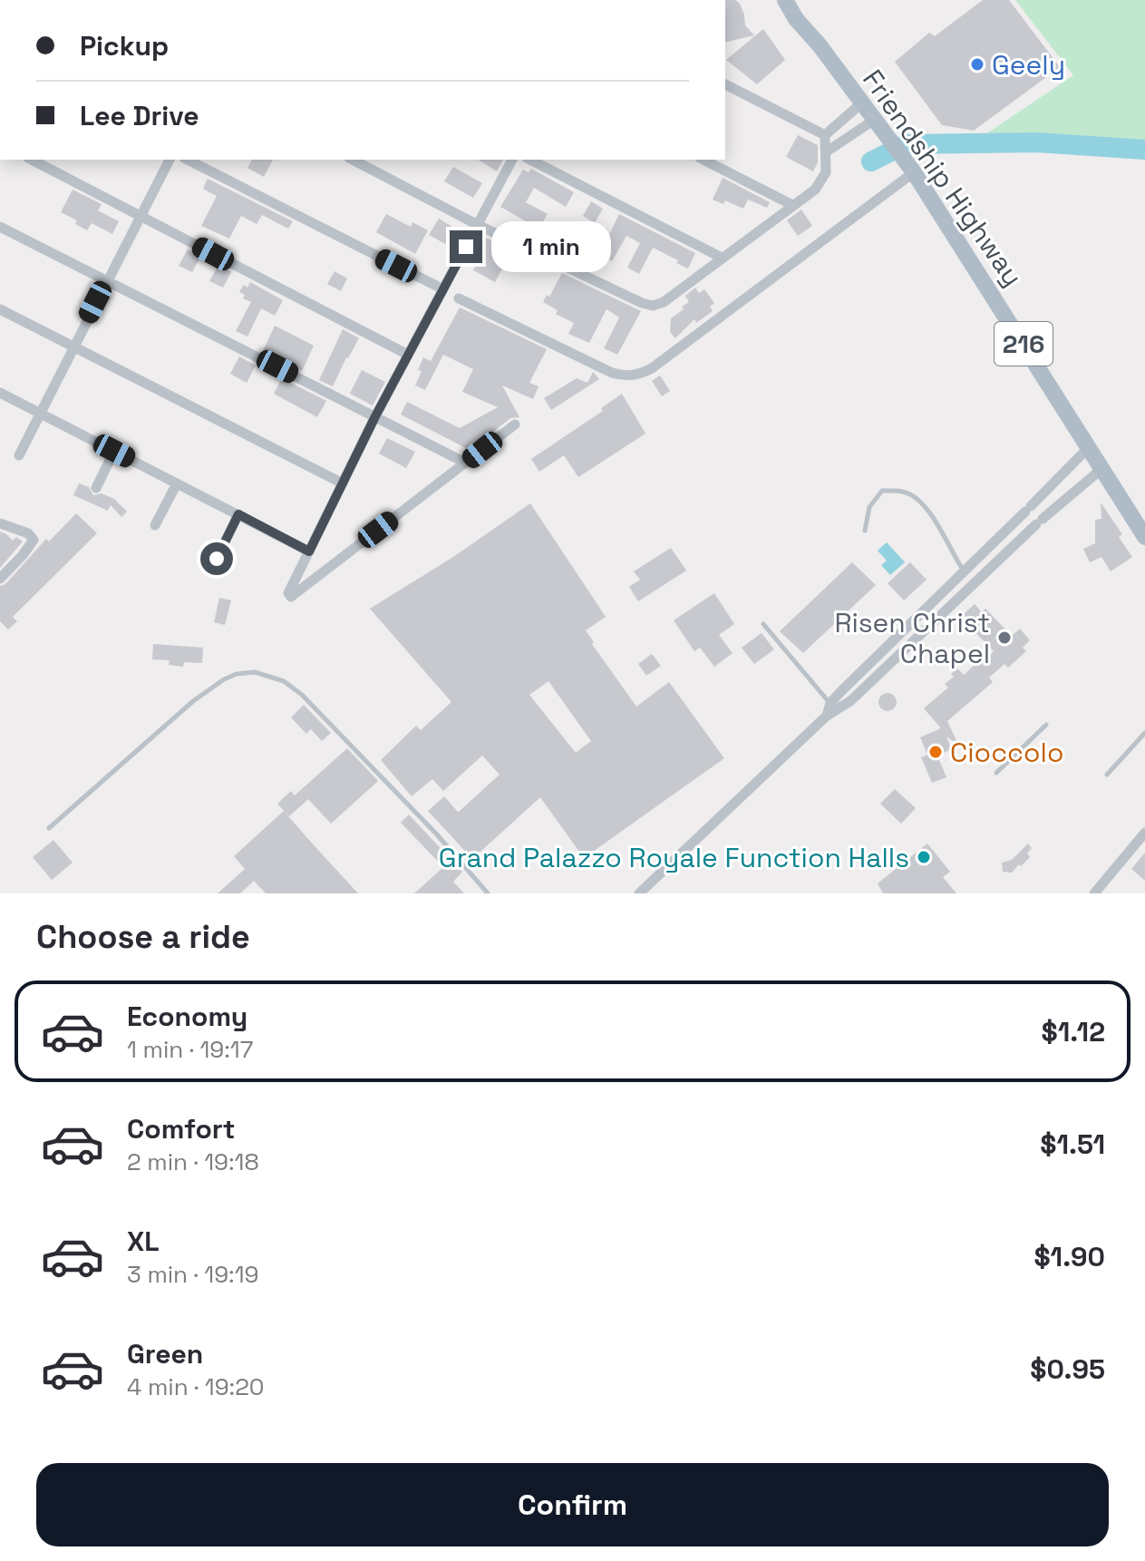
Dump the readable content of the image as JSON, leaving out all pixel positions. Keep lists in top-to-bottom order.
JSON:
{
  "streets": {
    "main road": ["Friendship Highway", "216"]
  },
  "places": [
    "Geely",
    "Risen Christ Chapel",
    "Cioccolo",
    "Grand Palazzo Royale Function Halls"
  ],
  "page": {
    "banner": ["Pickup", "Lee Drive"],
    "bubble": "1 min",
    "heading": "Choose a ride",
    "list": [
      {
        "name": "Economy",
        "note": "1 min · 19:17",
        "value": "$1.12"
      },
      {
        "name": "Comfort",
        "note": "2 min · 19:18",
        "value": "$1.51"
      },
      {
        "name": "XL",
        "note": "3 min · 19:19",
        "value": "$1.90"
      },
      {
        "name": "Green",
        "note": "4 min · 19:20",
        "value": "$0.95"
      }
    ],
    "buttons": "Confirm"
  }
}
